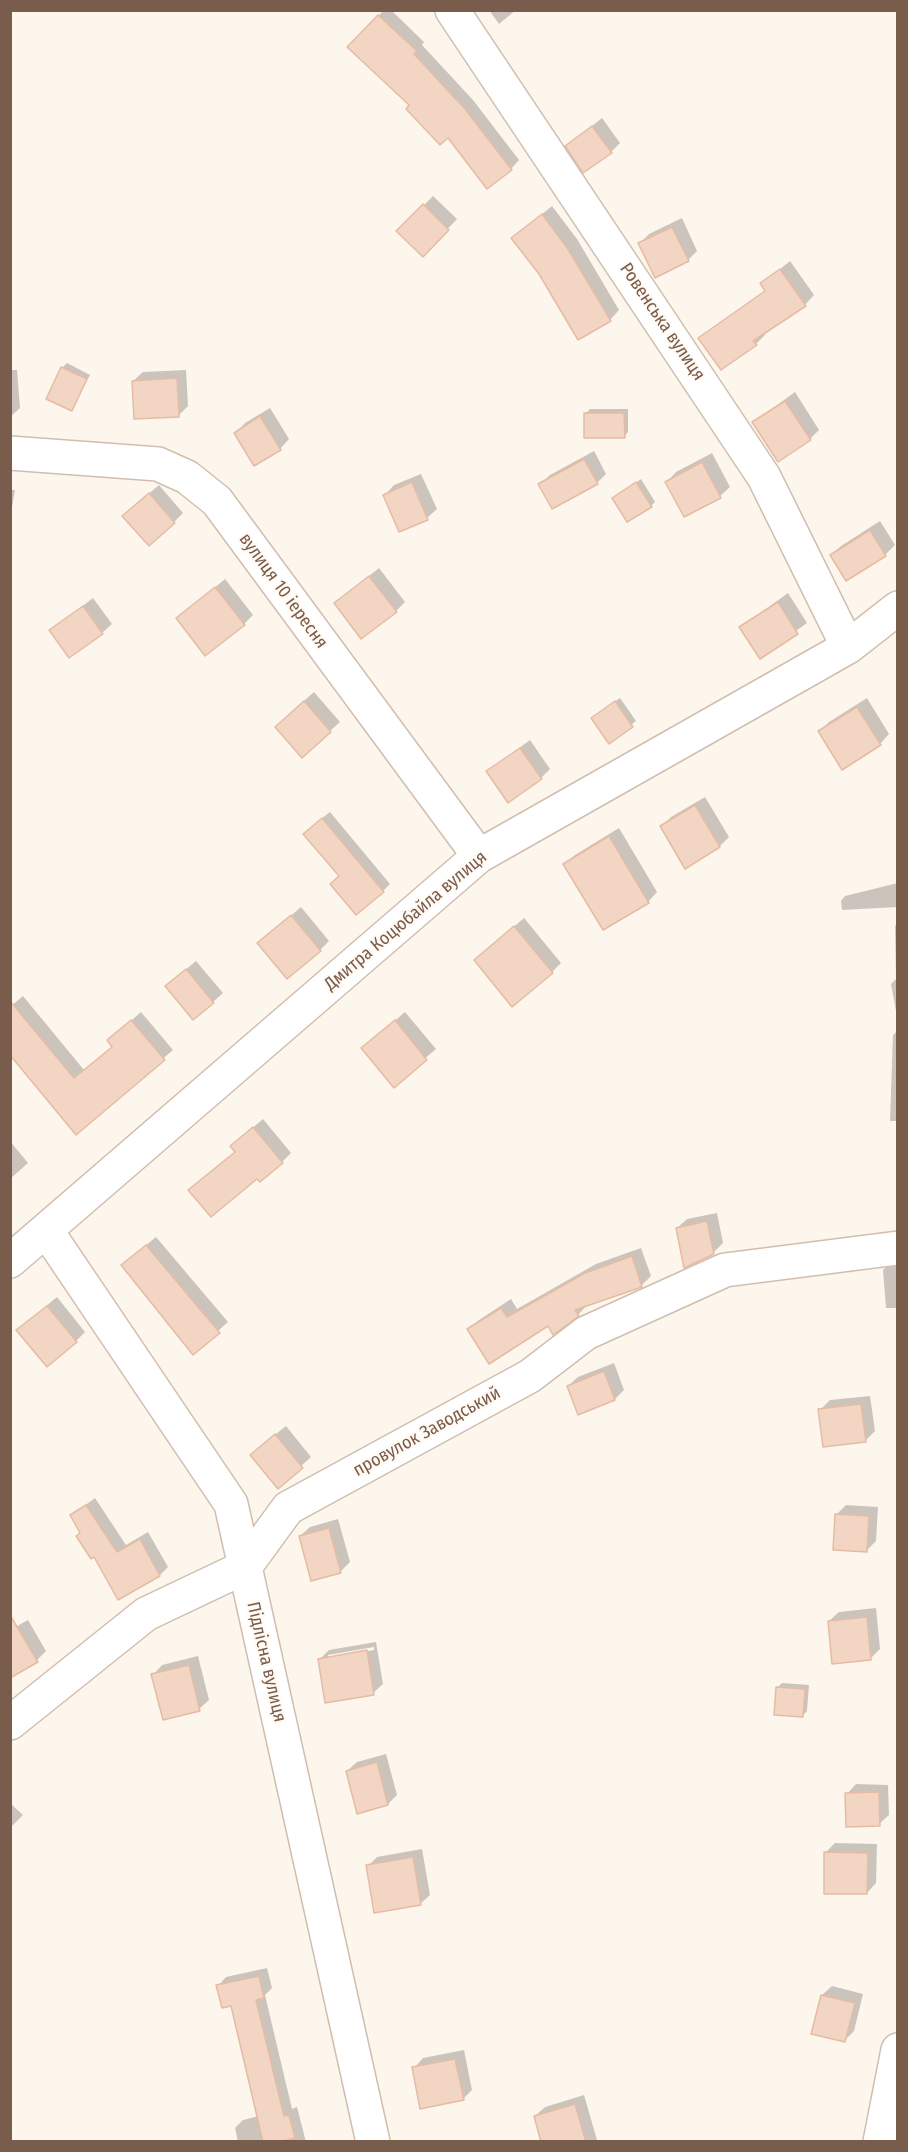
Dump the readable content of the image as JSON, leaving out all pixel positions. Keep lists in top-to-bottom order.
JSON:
{
  "streets": {
    "street": [
      "Ровенська вулиця",
      "вулиця 10 іересня",
      "Дмитра Коцюбайла вулиця",
      "провулок Заводський",
      "Підлісна вулиця"
    ]
  },
  "crossings": [
    ["Ровенська вулиця", "Дмитра Коцюбайла вулиця"],
    ["вулиця 10 іересня", "Дмитра Коцюбайла вулиця"],
    ["Дмитра Коцюбайла вулиця", "Підлісна вулиця"],
    ["провулок Заводський", "Підлісна вулиця"]
  ]
}
